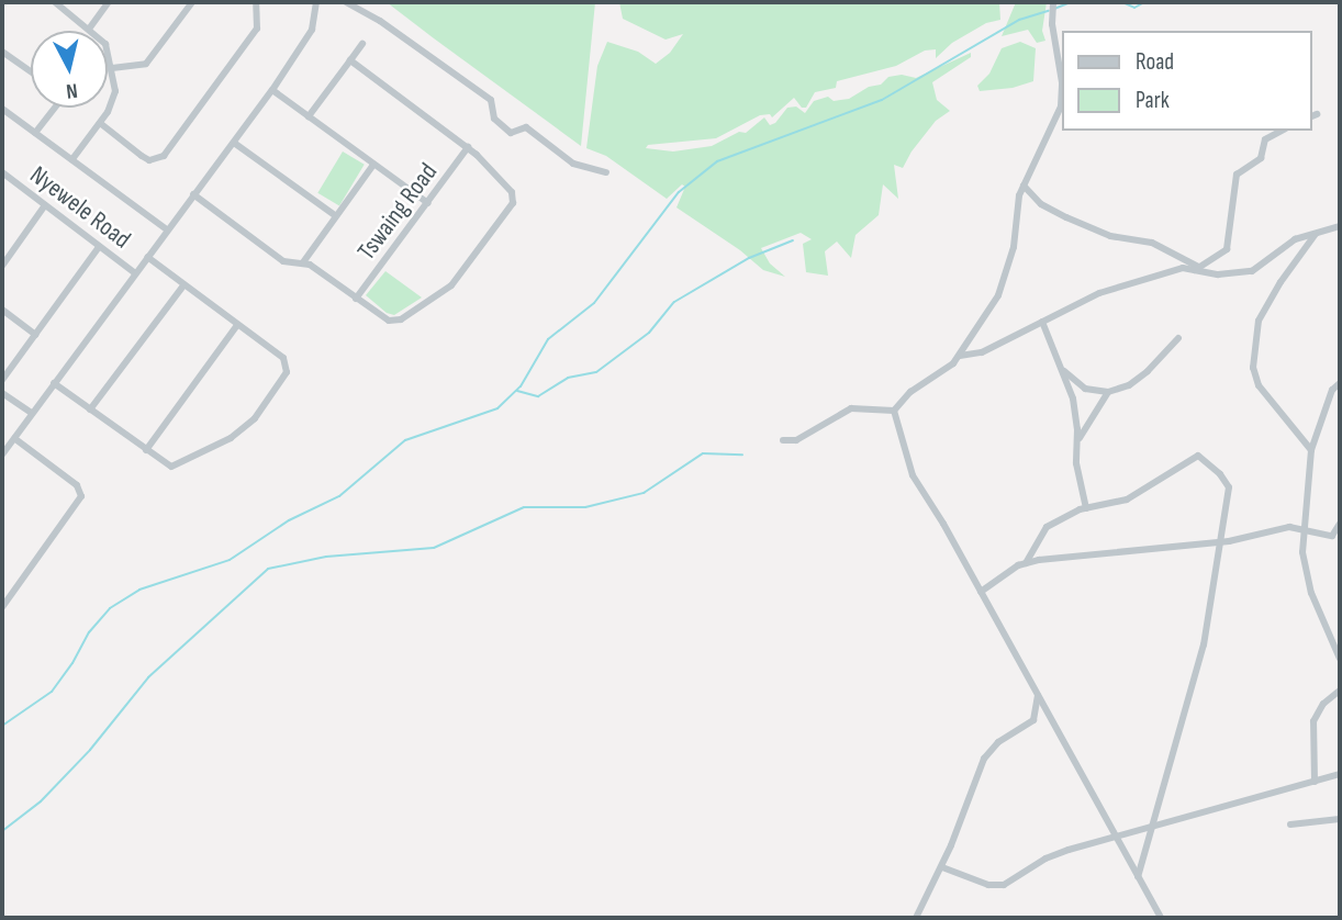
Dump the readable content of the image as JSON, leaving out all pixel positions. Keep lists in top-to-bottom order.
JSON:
{
  "streets": {
    "street": ["Nyewele Road", "Tswaing Road"]
  },
  "legend": ["Road", "Park"],
  "north": "bottom"
}
